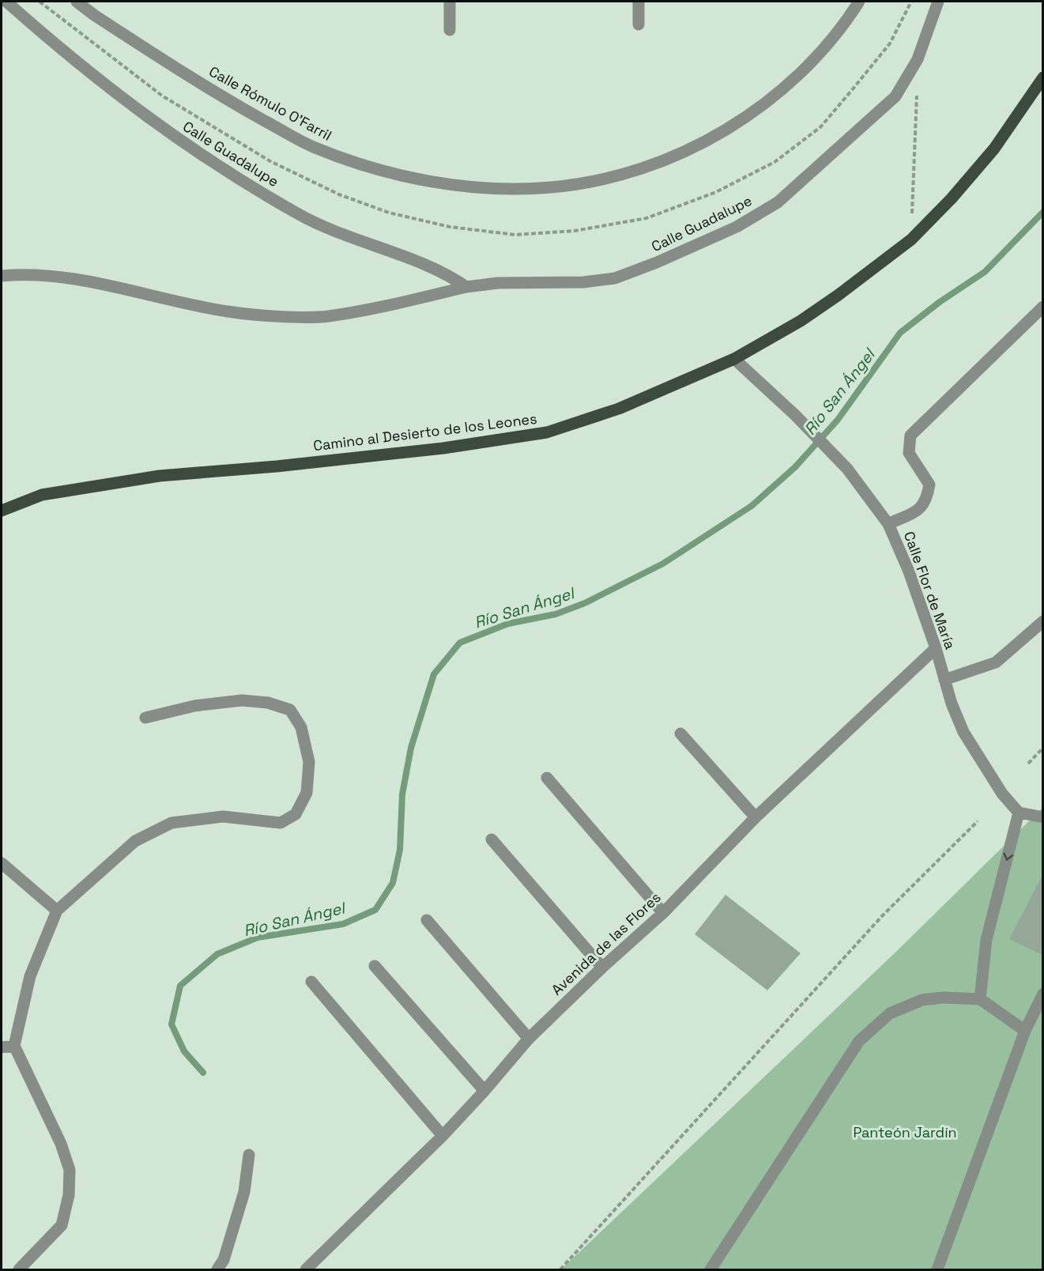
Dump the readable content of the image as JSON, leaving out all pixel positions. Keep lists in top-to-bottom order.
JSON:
{
  "streets": {
    "main road": ["Camino al Desierto de los Leones"],
    "street": [
      "Calle Rómulo O'Farril",
      "Calle Guadalupe",
      "Calle Flor de María",
      "Avenida de las Flores"
    ]
  },
  "crossings": [
    ["Camino al Desierto de los Leones", "Calle Flor de María"],
    ["Calle Flor de María", "Avenida de las Flores"]
  ],
  "water": ["Río San Ángel"],
  "parks": ["Panteón Jardín"]
}
